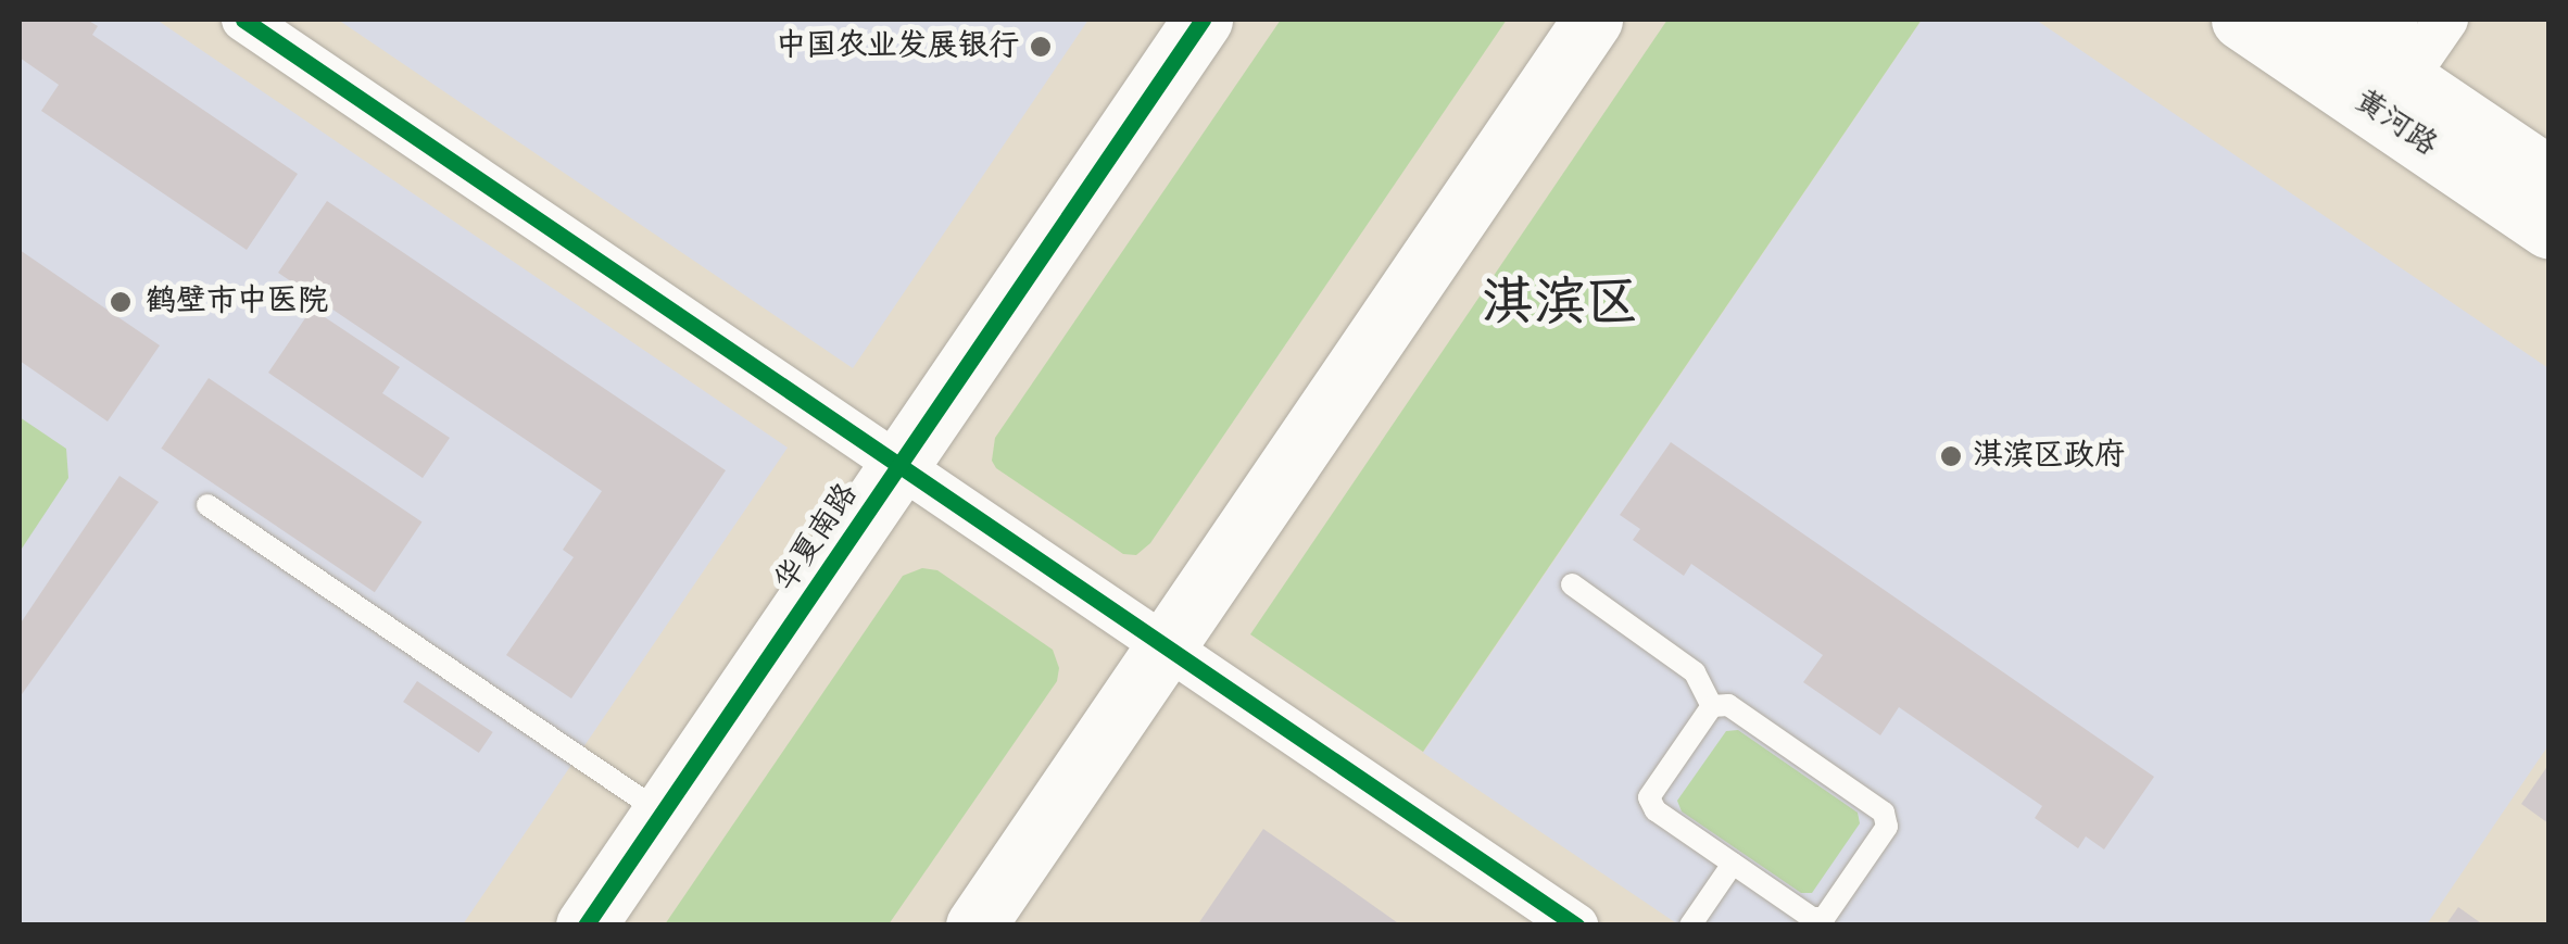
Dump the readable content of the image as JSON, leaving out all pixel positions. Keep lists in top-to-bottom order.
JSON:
{
  "streets": {
    "street": ["黄河路", "华夏南路"]
  },
  "districts": ["淇滨区"],
  "places": ["中国农业发展银行", "鹤壁市中医院", "淇滨区政府"]
}
